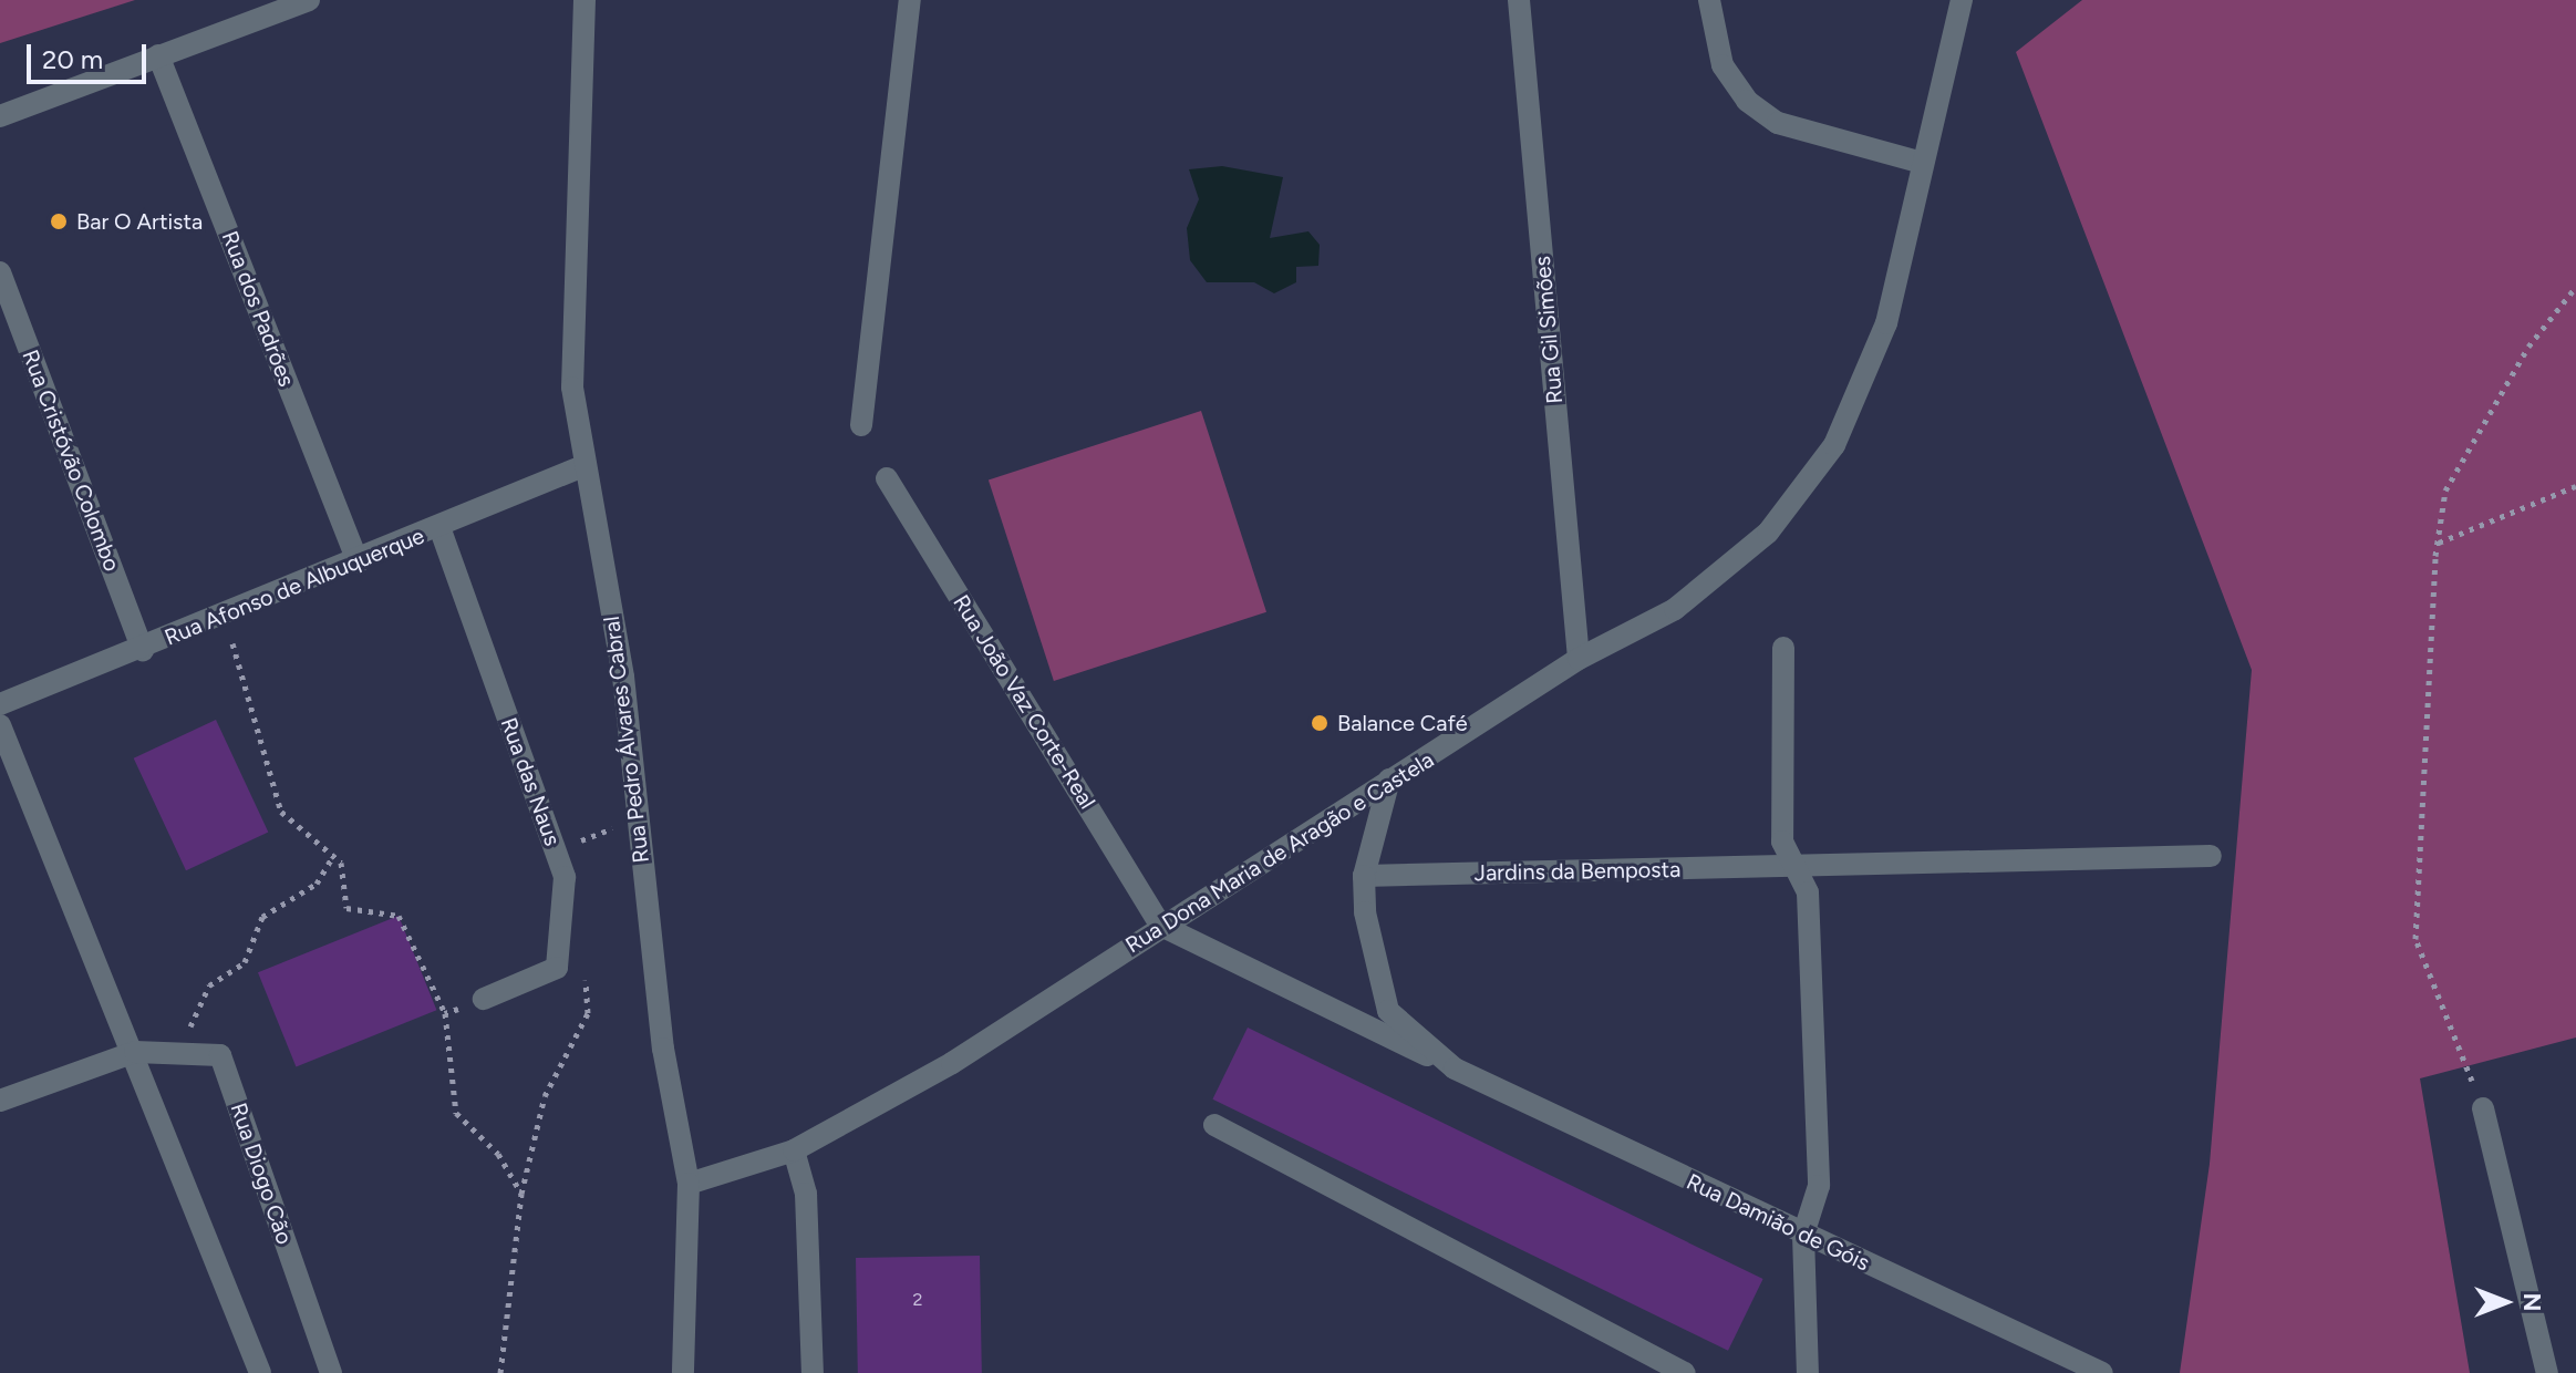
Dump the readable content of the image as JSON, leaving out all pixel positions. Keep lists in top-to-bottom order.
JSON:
{
  "streets": {
    "street": [
      "Rua dos Padrões",
      "Rua Gil Simões",
      "Rua Cristóvão Colombo",
      "Rua Afonso de Albuquerque",
      "Rua João Vaz Corte-Real",
      "Rua Pedro Álvares Cabral",
      "Rua das Naus",
      "Rua Dona Maria de Aragão e Castela",
      "Jardins da Bemposta",
      "Rua Diogo Cão",
      "Rua Damião de Góis"
    ]
  },
  "crossings": [
    ["Rua dos Padrões", "Rua Afonso de Albuquerque"],
    ["Rua Gil Simões", "Rua Dona Maria de Aragão e Castela"],
    ["Rua Cristóvão Colombo", "Rua Afonso de Albuquerque"],
    ["Rua Afonso de Albuquerque", "Rua Pedro Álvares Cabral"],
    ["Rua Afonso de Albuquerque", "Rua das Naus"],
    ["Rua João Vaz Corte-Real", "Rua Dona Maria de Aragão e Castela"],
    ["Rua João Vaz Corte-Real", "Rua Damião de Góis"],
    ["Rua Pedro Álvares Cabral", "Rua Dona Maria de Aragão e Castela"],
    ["Rua Dona Maria de Aragão e Castela", "Rua Damião de Góis"],
    ["Jardins da Bemposta", "Rua Damião de Góis"]
  ],
  "places": ["Bar O Artista", "Balance Café"],
  "house_numbers": ["2"],
  "scale_bar": "20 m",
  "north": "right"
}
